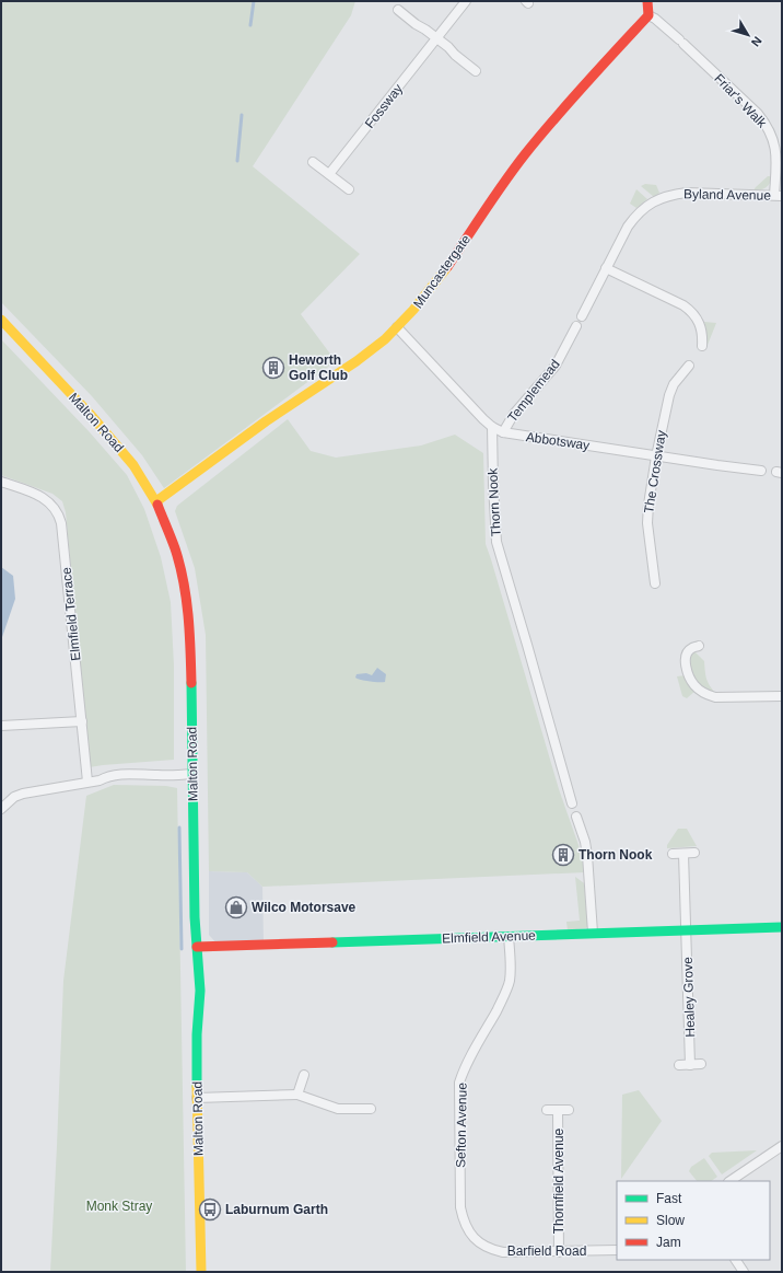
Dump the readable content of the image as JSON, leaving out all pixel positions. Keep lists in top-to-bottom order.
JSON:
{
  "streets": {
    "street": [
      "Friar's Walk",
      "Fossway",
      "Byland Avenue",
      "Muncastergate",
      "Templemead",
      "Malton Road",
      "Abbotsway",
      "The Crossway",
      "Thorn Nook",
      "Elmfield Terrace",
      "Elmfield Avenue",
      "Healey Grove",
      "Sefton Avenue",
      "Thornfield Avenue",
      "Barfield Road"
    ]
  },
  "crossings": [
    ["Friar's Walk", "Byland Avenue"],
    ["Friar's Walk", "Muncastergate"],
    ["Muncastergate", "Malton Road"],
    ["Muncastergate", "Abbotsway"],
    ["Templemead", "Abbotsway"],
    ["Malton Road", "Elmfield Avenue"],
    ["Abbotsway", "The Crossway"],
    ["Abbotsway", "Thorn Nook"],
    ["Elmfield Avenue", "Healey Grove"],
    ["Elmfield Avenue", "Sefton Avenue"],
    ["Sefton Avenue", "Barfield Road"],
    ["Thornfield Avenue", "Barfield Road"]
  ],
  "parks": ["Monk Stray"],
  "places": {
    "building": ["Heworth Golf Club", "Thorn Nook"],
    "shop": ["Wilco Motorsave"],
    "bus stop": ["Laburnum Garth"]
  },
  "legend": ["Fast", "Slow", "Jam"],
  "north": "bottom right"
}
